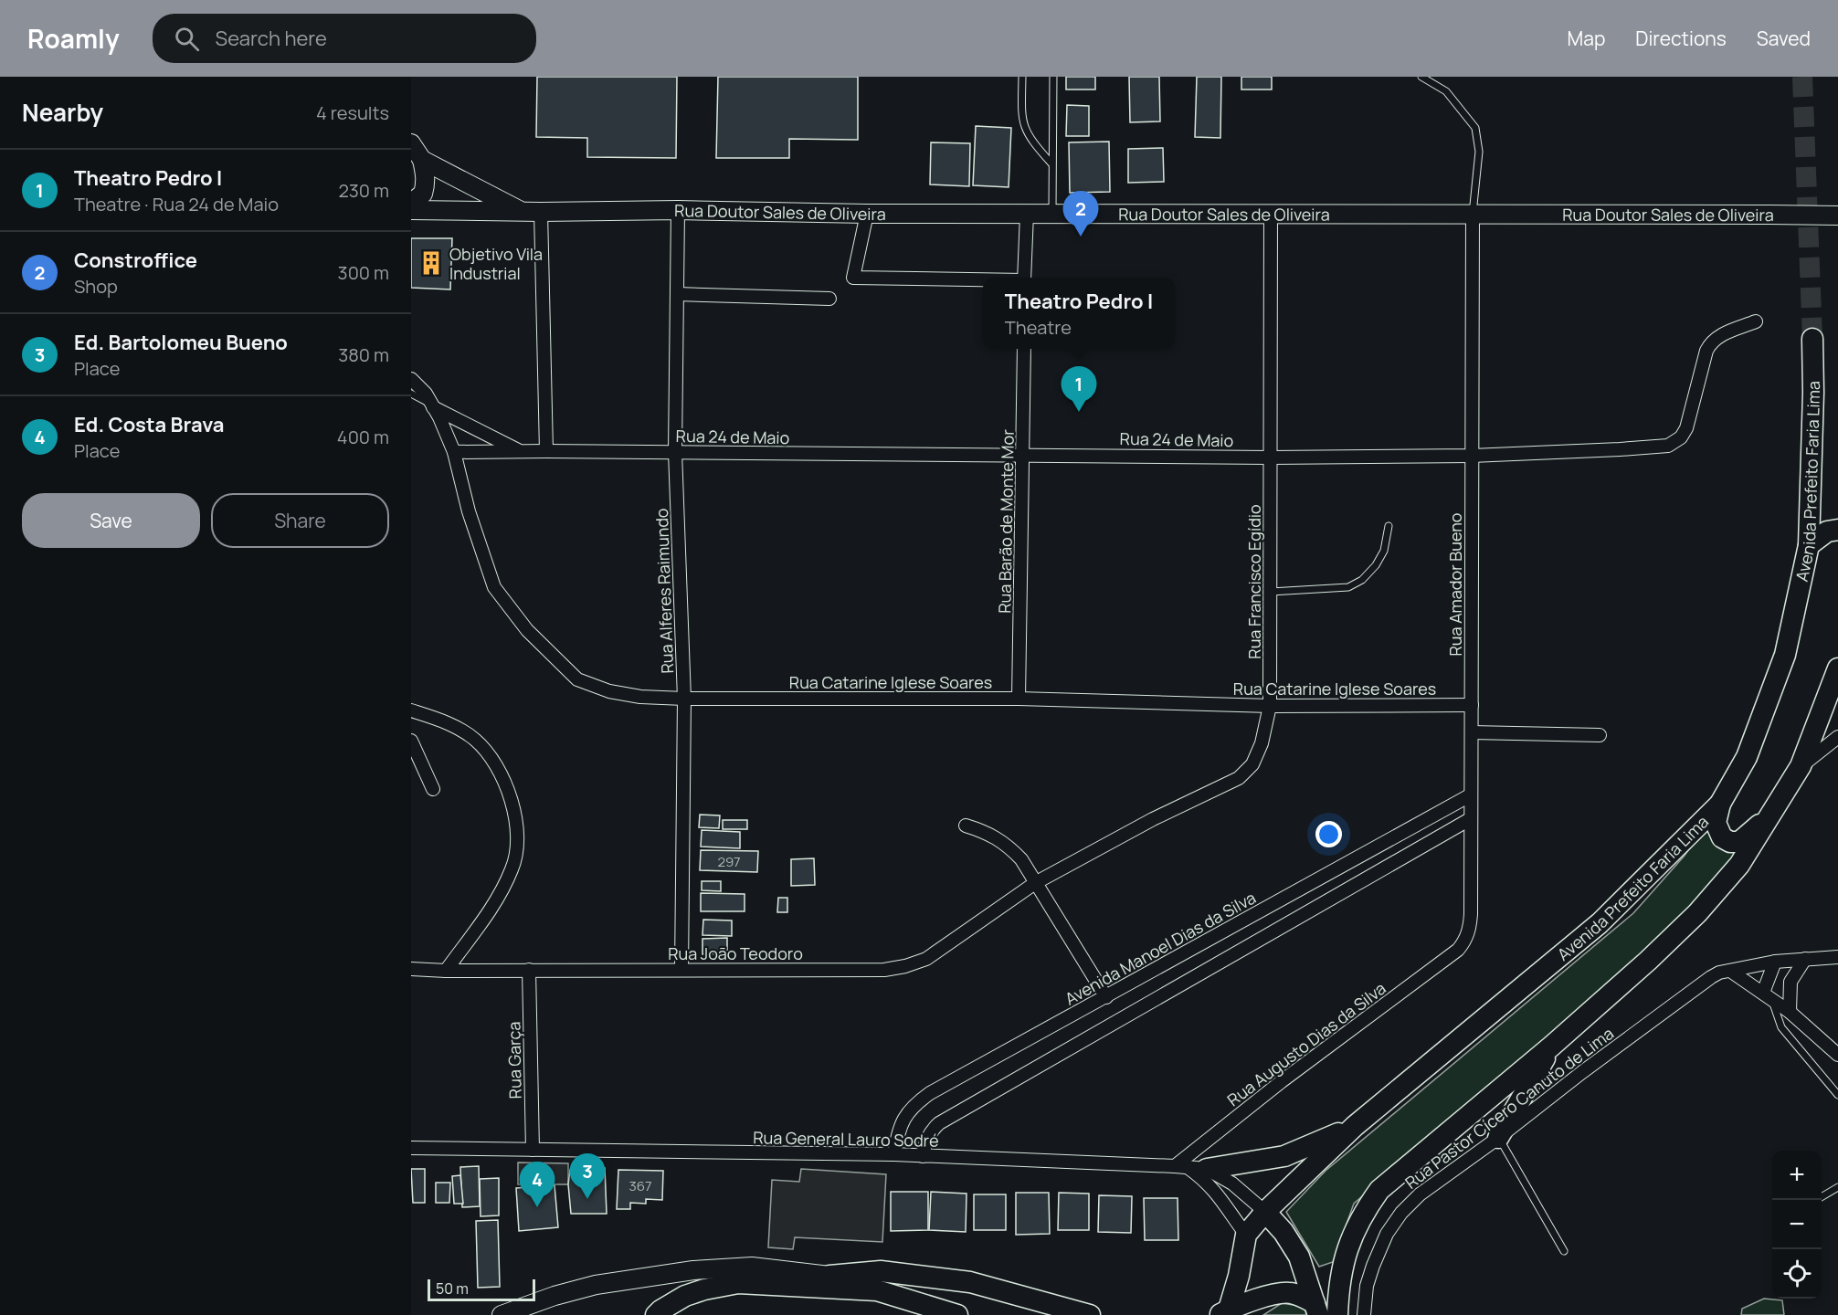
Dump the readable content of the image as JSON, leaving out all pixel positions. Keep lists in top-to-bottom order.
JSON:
{
  "streets": {
    "main road": ["Rua Doutor Sales de Oliveira", "Avenida Prefeito Faria Lima"],
    "street": [
      "Rua 24 de Maio",
      "Rua Barão de Monte Mor",
      "Rua Francisco Egídio",
      "Rua Amador Bueno",
      "Rua Alferes Raimundo",
      "Rua Catarine Iglese Soares",
      "Avenida Manoel Dias da Silva",
      "Rua João Teodoro",
      "Rua Augusto Dias da Silva",
      "Rua Garça",
      "Rua Pastor Cícero Canuto de Lima",
      "Rua General Lauro Sodré"
    ]
  },
  "crossings": [
    ["Rua Doutor Sales de Oliveira", "Rua Francisco Egídio"],
    ["Rua Doutor Sales de Oliveira", "Rua Amador Bueno"],
    ["Rua Doutor Sales de Oliveira", "Rua Alferes Raimundo"],
    ["Rua 24 de Maio", "Rua Barão de Monte Mor"],
    ["Rua 24 de Maio", "Rua Francisco Egídio"],
    ["Rua 24 de Maio", "Rua Amador Bueno"],
    ["Rua 24 de Maio", "Rua Alferes Raimundo"],
    ["Rua 24 de Maio", "Rua Catarine Iglese Soares"],
    ["Avenida Prefeito Faria Lima", "Rua General Lauro Sodré"],
    ["Rua Barão de Monte Mor", "Rua Catarine Iglese Soares"],
    ["Rua Francisco Egídio", "Rua Catarine Iglese Soares"],
    ["Rua Francisco Egídio", "Rua João Teodoro"],
    ["Rua Amador Bueno", "Rua Catarine Iglese Soares"],
    ["Rua Amador Bueno", "Avenida Manoel Dias da Silva"],
    ["Rua Amador Bueno", "Rua Augusto Dias da Silva"],
    ["Rua Alferes Raimundo", "Rua Catarine Iglese Soares"],
    ["Rua Alferes Raimundo", "Rua João Teodoro"],
    ["Avenida Manoel Dias da Silva", "Rua General Lauro Sodré"],
    ["Rua João Teodoro", "Rua Garça"],
    ["Rua Augusto Dias da Silva", "Rua General Lauro Sodré"],
    ["Rua Garça", "Rua General Lauro Sodré"]
  ],
  "places": {
    "building": ["Objetivo Vila Industrial"]
  },
  "house_numbers": ["297", "367"],
  "scale_bar": "50 m",
  "page": {
    "header": "Roamly",
    "search": "Search here",
    "nav": ["Map", "Directions", "Saved"],
    "heading": ["Nearby", "4 results"],
    "list": [
      {
        "mark": "1",
        "name": "Theatro Pedro I",
        "note": "Theatre · Rua 24 de Maio",
        "value": "230 m"
      },
      {
        "mark": "2",
        "name": "Constroffice",
        "note": "Shop",
        "value": "300 m"
      },
      {
        "mark": "3",
        "name": "Ed. Bartolomeu Bueno",
        "note": "Place",
        "value": "380 m"
      },
      {
        "mark": "4",
        "name": "Ed. Costa Brava",
        "note": "Place",
        "value": "400 m"
      }
    ],
    "pins": [
      "2",
      "1",
      "3",
      "4"
    ],
    "popup": ["Theatro Pedro I", "Theatre"],
    "buttons": ["Save", "Share"],
    "map_buttons": ["+", "−"],
    "scale": "50 m"
  }
}
